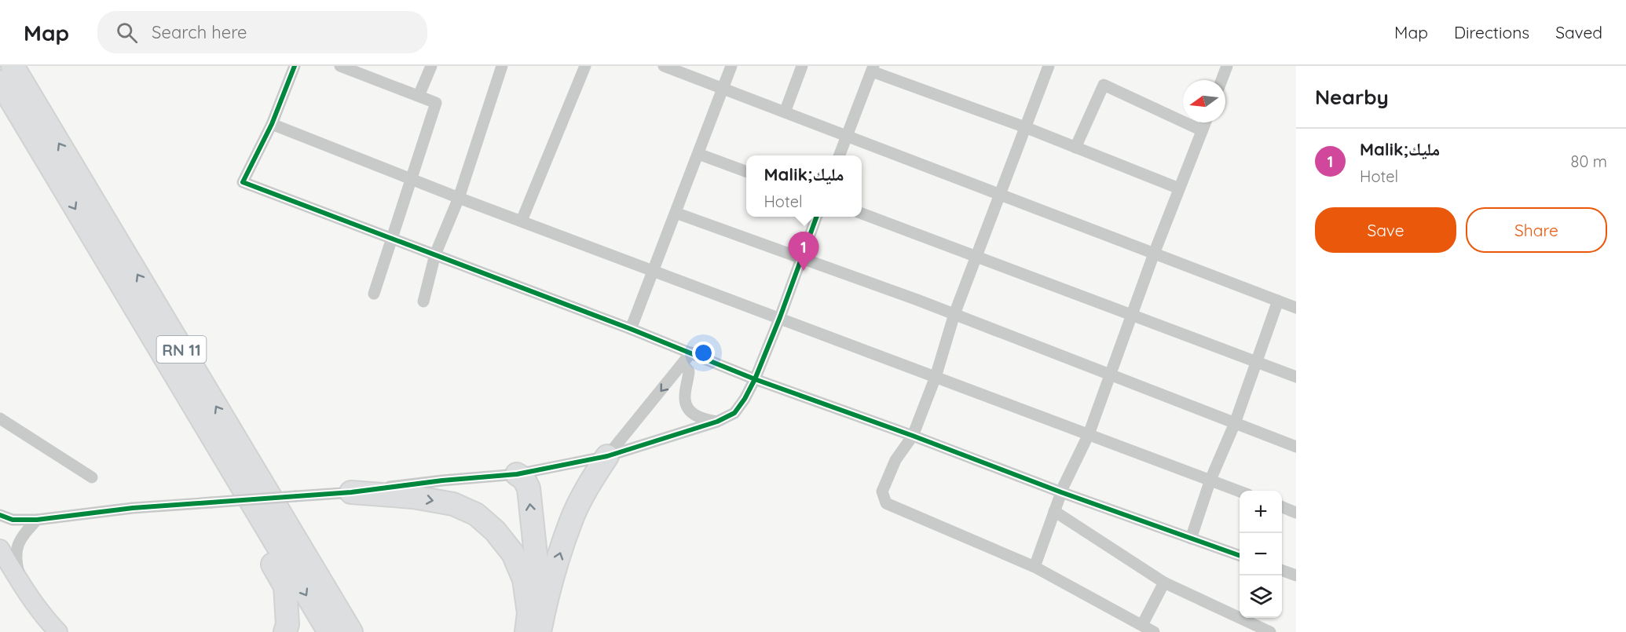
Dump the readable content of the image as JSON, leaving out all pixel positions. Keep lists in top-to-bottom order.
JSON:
{
  "streets": {
    "highway": ["RN 11"]
  },
  "north": "left",
  "page": {
    "header": "Map",
    "search": "Search here",
    "nav": ["Map", "Directions", "Saved"],
    "heading": "Nearby",
    "list": [
      {
        "mark": "1",
        "name": "Malik;مليك",
        "note": "Hotel",
        "value": "80 m"
      }
    ],
    "popup": ["Malik;مليك", "Hotel"],
    "buttons": ["Save", "Share"],
    "pins": "1",
    "map_buttons": ["+", "−"]
  }
}
